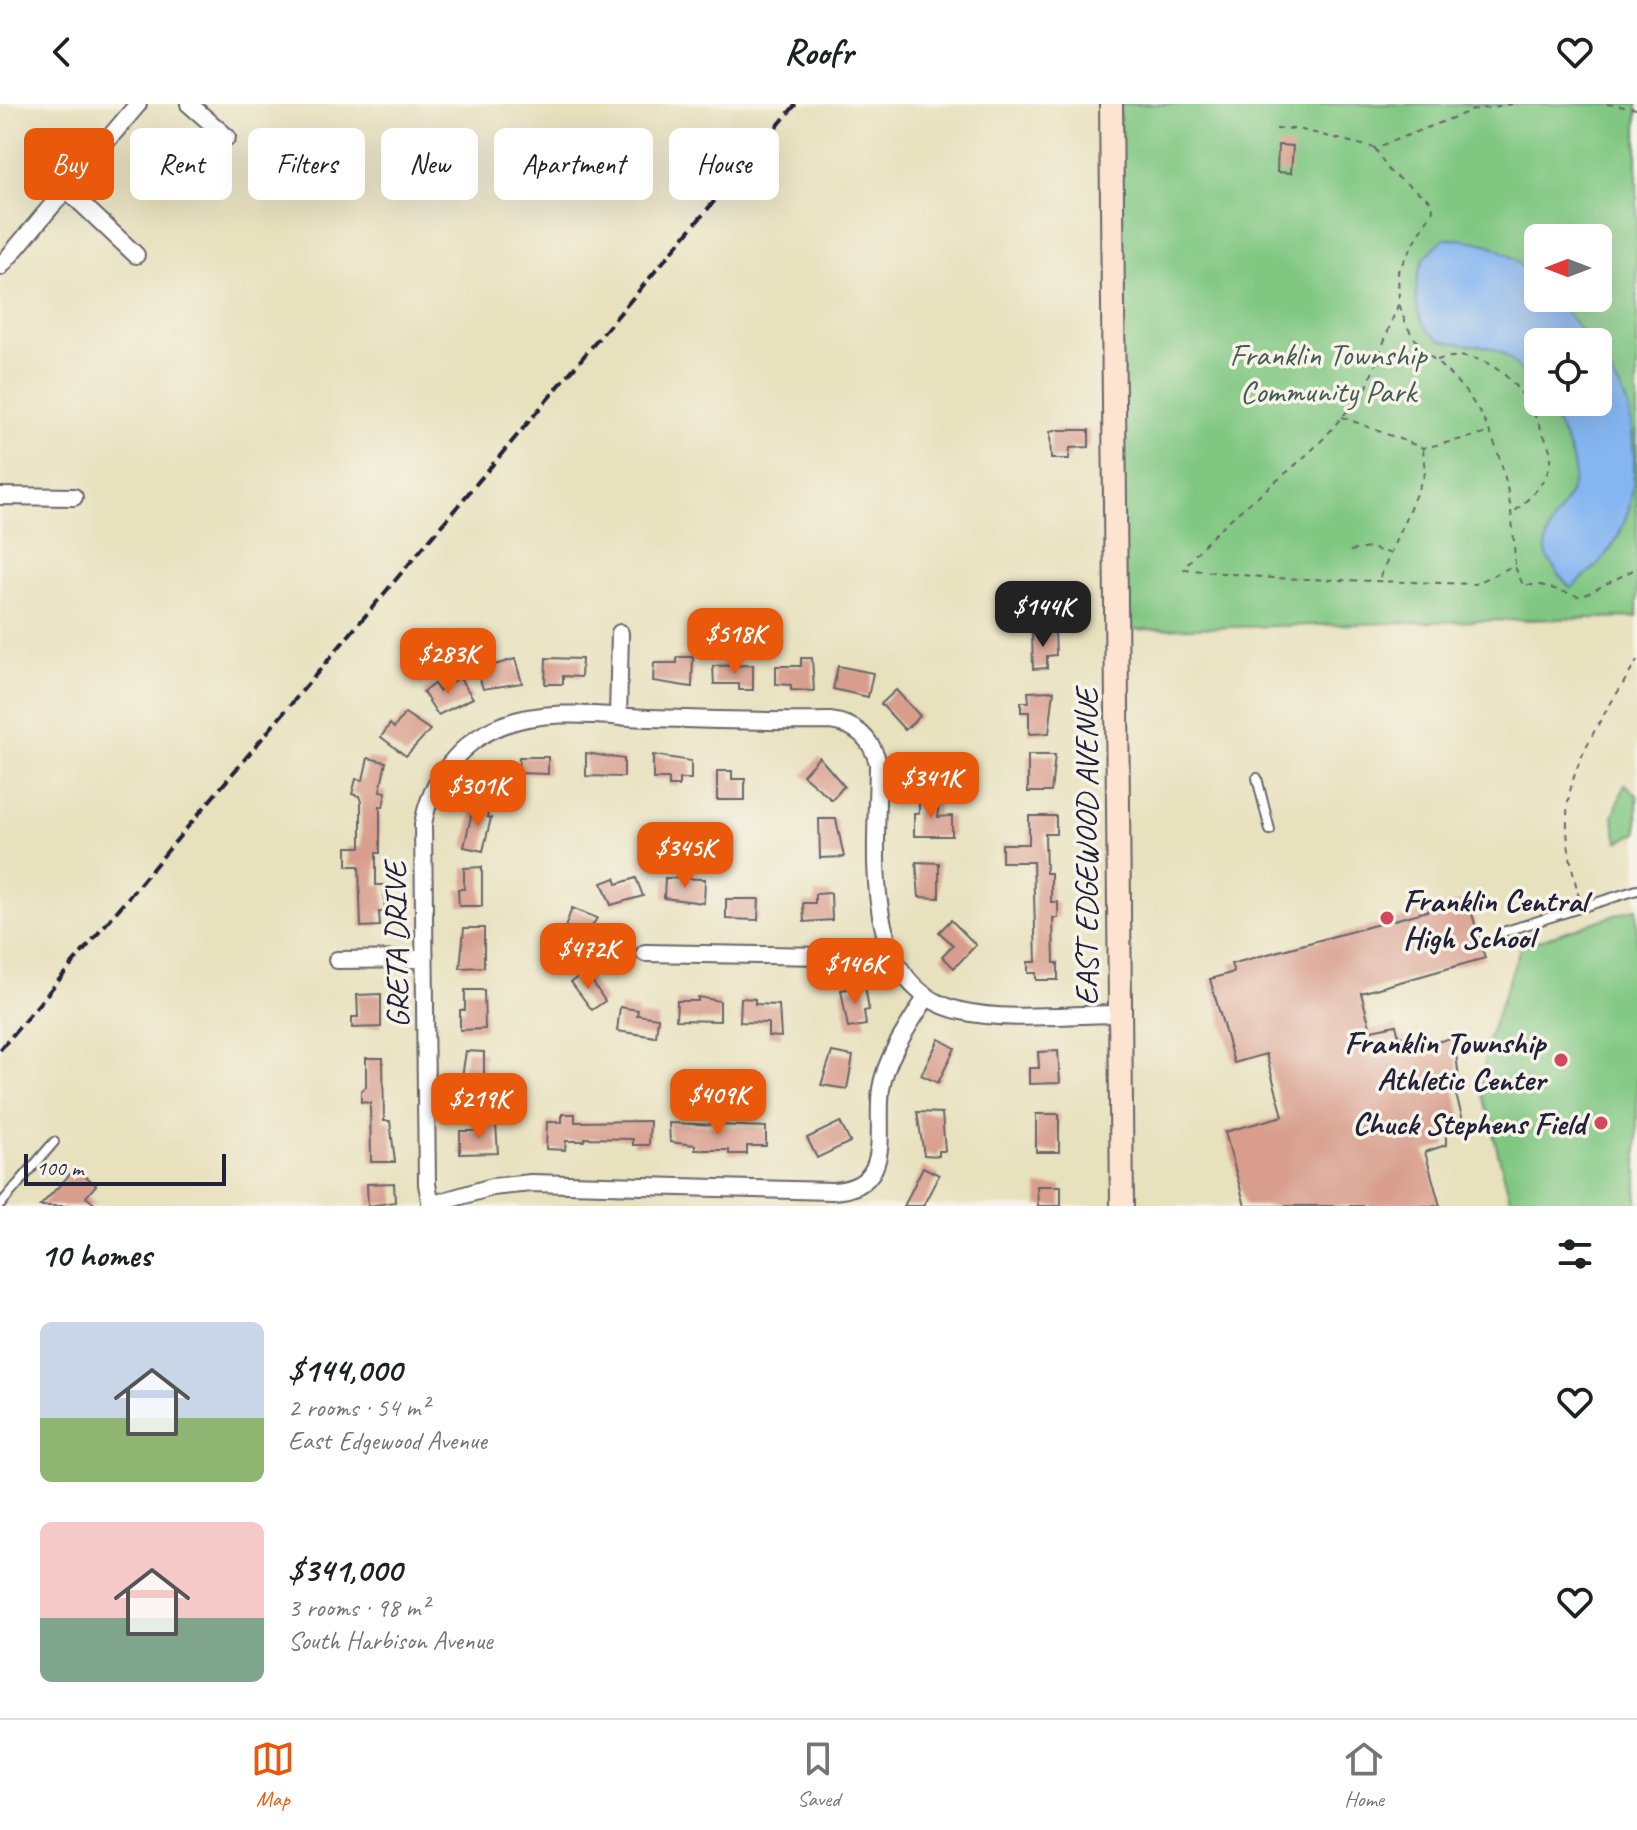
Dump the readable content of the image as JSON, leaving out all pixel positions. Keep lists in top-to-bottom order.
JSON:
{
  "streets": {
    "main road": ["EAST EDGEWOOD AVENUE"],
    "street": ["GRETA DRIVE"]
  },
  "parks": ["Franklin Township Community Park"],
  "places": ["Franklin Central High School", "Franklin Township Athletic Center", "Chuck Stephens Field"],
  "scale_bar": "100 m",
  "north": "left",
  "page": {
    "header": "Roofr",
    "chip": [
      "Buy",
      "Rent",
      "Filters",
      "New",
      "Apartment",
      "House"
    ],
    "price": [
      "$144K",
      "$518K",
      "$283K",
      "$341K",
      "$301K",
      "$345K",
      "$472K",
      "$146K",
      "$409K",
      "$219K"
    ],
    "scale": "100 m",
    "heading": "10 homes",
    "list": [
      {
        "name": "$144,000",
        "note": "2 rooms · 54 m² · East Edgewood Avenue"
      },
      {
        "name": "$341,000",
        "note": "3 rooms · 98 m² · South Harbison Avenue"
      }
    ],
    "tabs": ["Map", "Saved", "Home"]
  }
}
